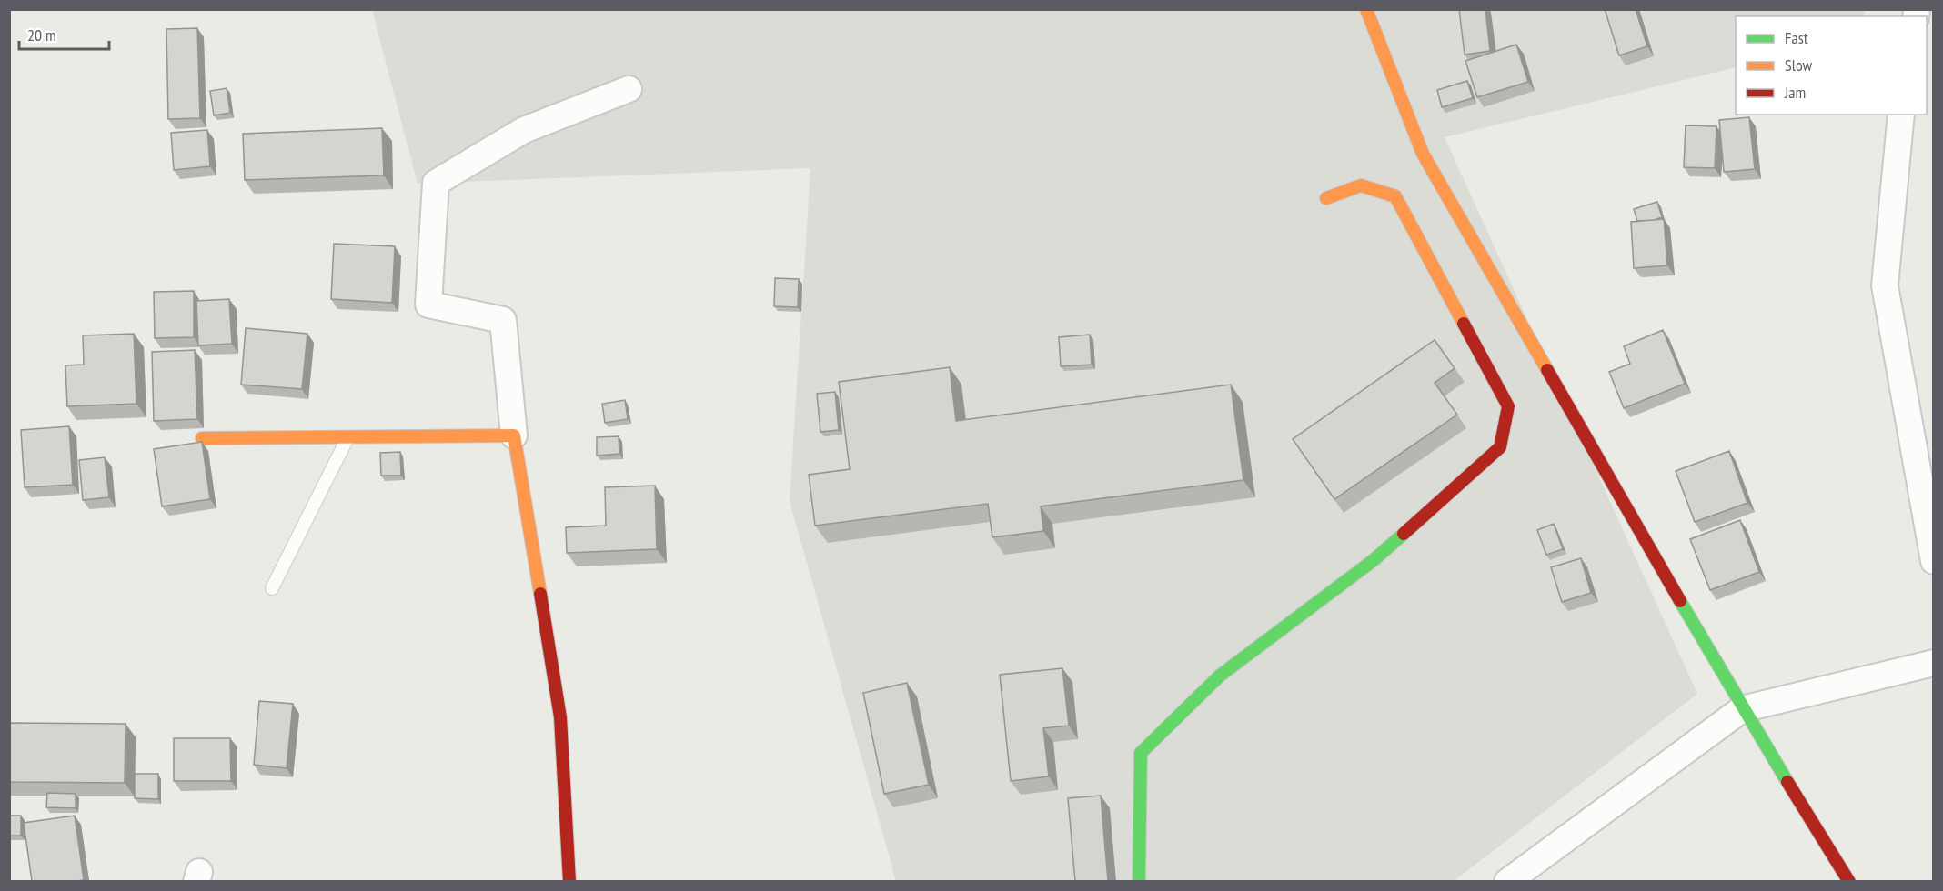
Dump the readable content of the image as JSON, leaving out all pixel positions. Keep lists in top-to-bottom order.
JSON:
{
  "legend": ["Fast", "Slow", "Jam"],
  "scale_bar": "20 m"
}
